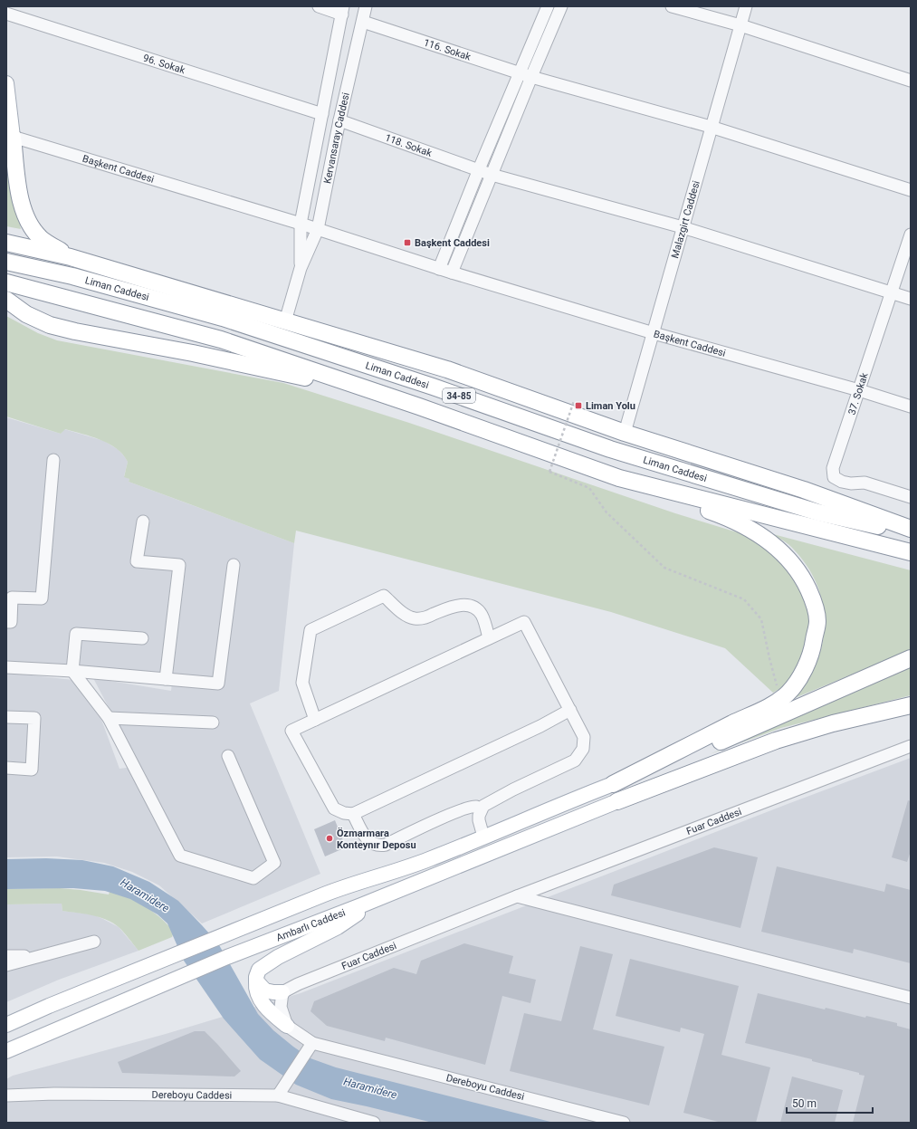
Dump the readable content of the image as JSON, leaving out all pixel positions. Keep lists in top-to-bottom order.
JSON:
{
  "streets": {
    "highway": ["Liman Caddesi", "34-85"],
    "main road": ["Ambarlı Caddesi"],
    "street": [
      "116. Sokak",
      "96. Sokak",
      "Kervansaray Caddesi",
      "118. Sokak",
      "Başkent Caddesi",
      "Malazgirt Caddesi",
      "37. Sokak",
      "Fuar Caddesi",
      "Dereboyu Caddesi"
    ]
  },
  "crossings": [
    ["116. Sokak", "Kervansaray Caddesi"],
    ["116. Sokak", "Malazgirt Caddesi"],
    ["96. Sokak", "Kervansaray Caddesi"],
    ["Kervansaray Caddesi", "118. Sokak"],
    ["Kervansaray Caddesi", "Başkent Caddesi"],
    ["118. Sokak", "Malazgirt Caddesi"],
    ["118. Sokak", "37. Sokak"],
    ["Başkent Caddesi", "Malazgirt Caddesi"],
    ["Başkent Caddesi", "37. Sokak"]
  ],
  "water": ["Haramidere"],
  "places": {
    "transit": ["Başkent Caddesi", "Liman Yolu"],
    "other": ["Özmarmara Konteynır Deposu"]
  },
  "scale_bar": "50 m"
}
